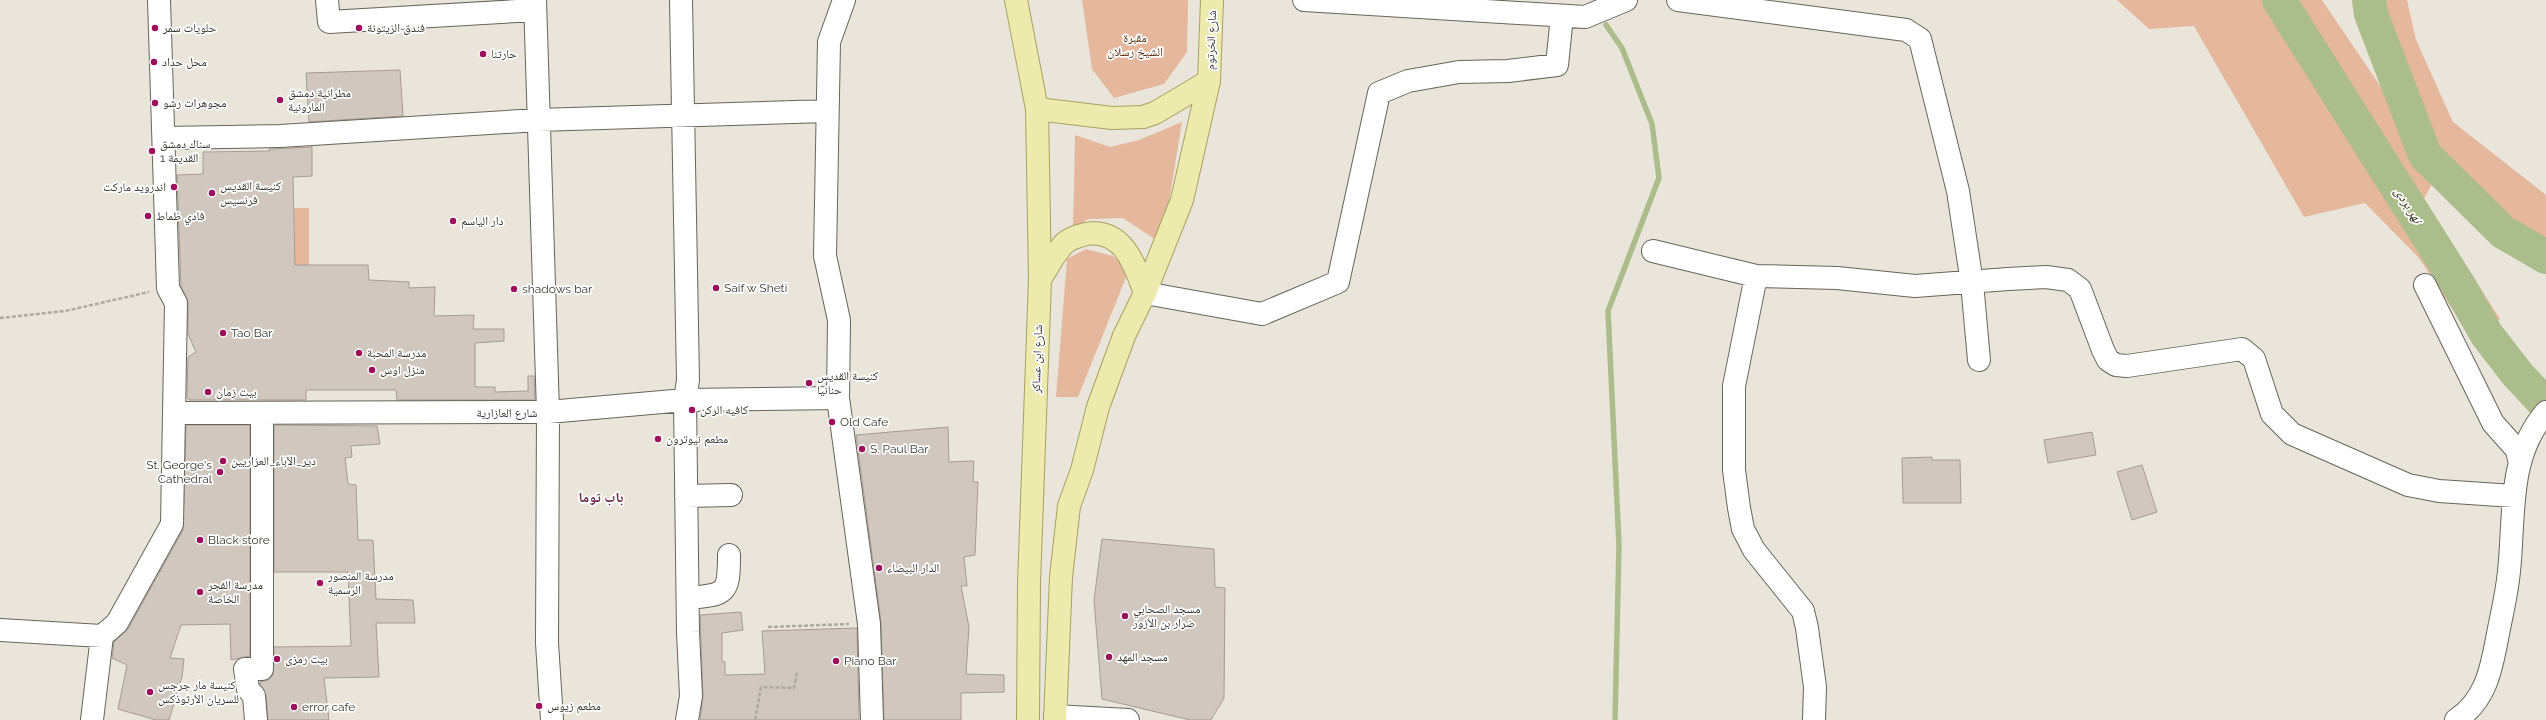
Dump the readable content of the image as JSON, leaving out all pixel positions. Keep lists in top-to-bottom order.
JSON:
{
  "streets": {
    "main road": ["شارع الخرتوم", "شارع ابن عساكر"],
    "street": ["شارع العازارية"]
  },
  "districts": ["باب توما"],
  "water": ["نهر بردى"],
  "parks": ["مقبرة الشيخ رسلان"],
  "places": [
    "حلويات سمر",
    "فندق الزيتونة",
    "حارتنا",
    "محل حداد",
    "مطرانية دمشق المارونية",
    "مجوهرات رشو",
    "سناك دمشق القديمة 1",
    "اندرويد ماركت",
    "كنيسة القديس فرنسيس",
    "فادي ظماط",
    "دار الياسم",
    "Saif w Sheti",
    "shadows bar",
    "Tao Bar",
    "مدرسة المحبة",
    "منزل اوس",
    "كنيسة القديس حنانيا",
    "بيت زمان",
    "كافيه الركن",
    "Old Cafe",
    "مطعم نيوترون",
    "S. Paul Bar",
    "دير_الآباء_العزاريين",
    "St. George's Cathedral",
    "Black store",
    "الدار البيضاء",
    "مدرسة المنصور الرسمية",
    "مدرسة الفجر الخاصة",
    "مسجد الصحابي ضرار بن الأزور",
    "مسجد المهد",
    "بيت رمزى",
    "Piano Bar",
    "كنيسة مار جرجس للسريان الأرثوذكس",
    "مطعم زيوس",
    "error cafe"
  ]
}
